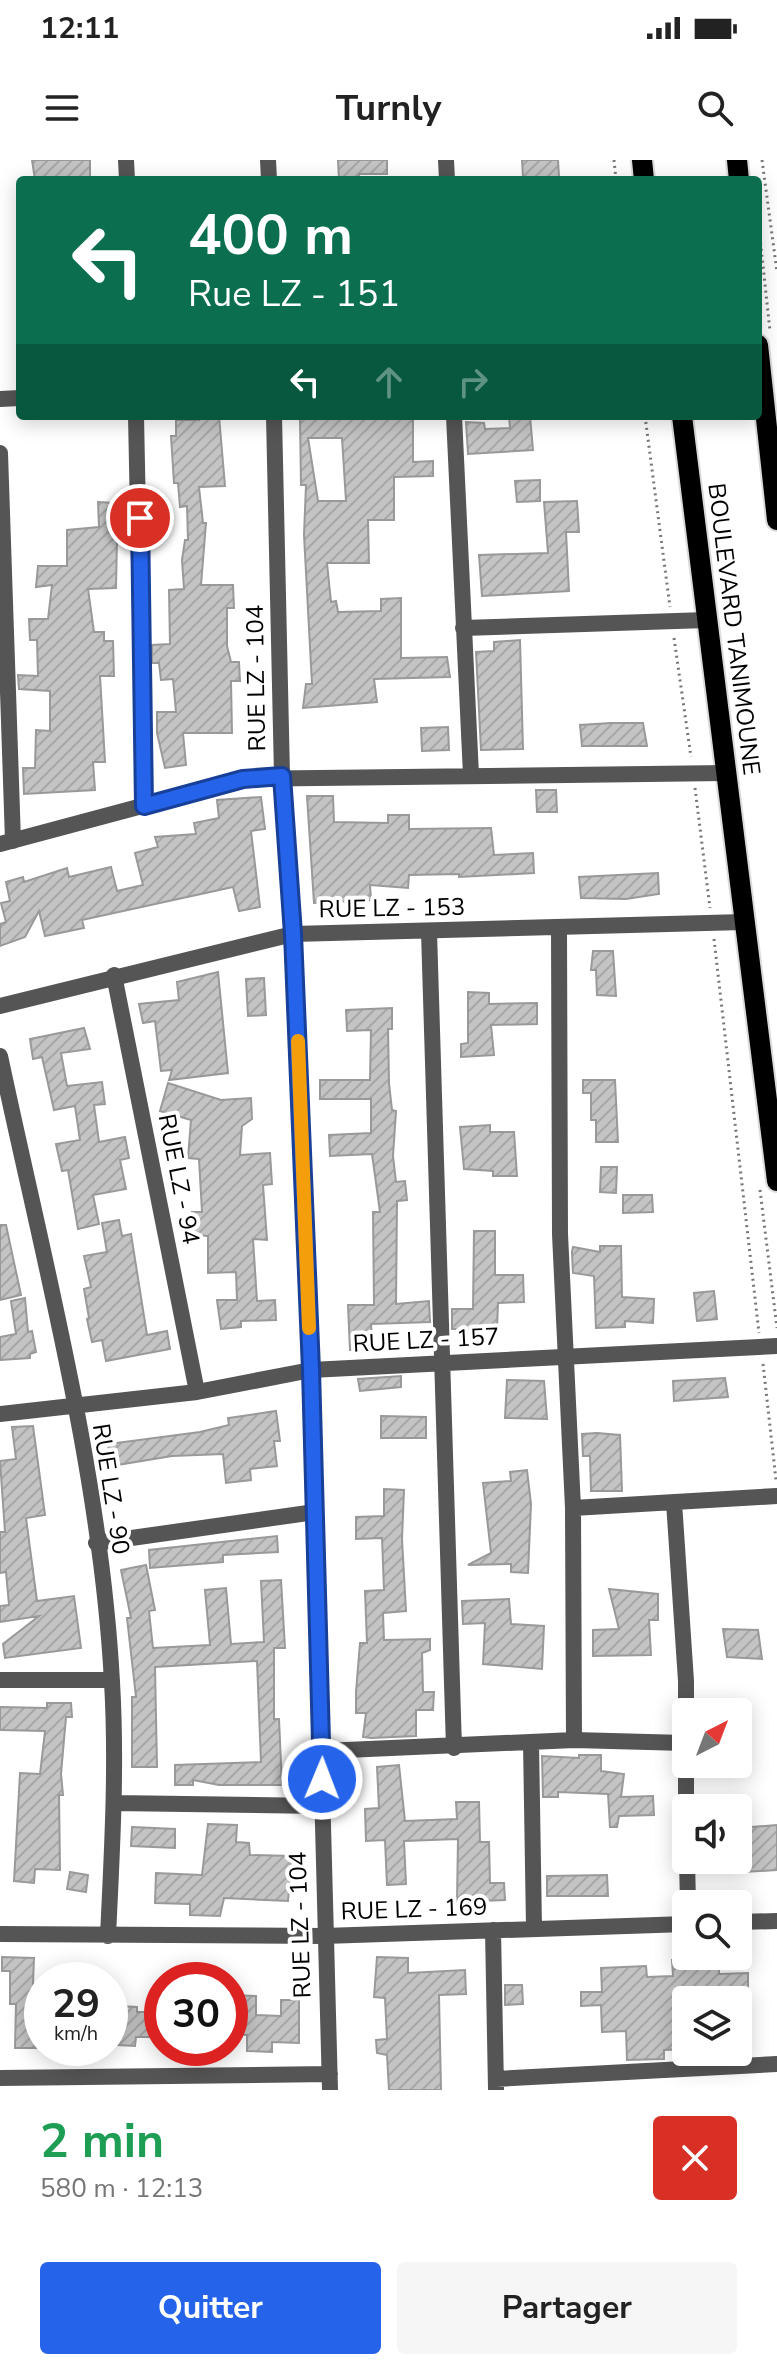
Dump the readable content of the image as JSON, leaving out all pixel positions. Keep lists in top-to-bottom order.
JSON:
{
  "streets": {
    "main road": ["BOULEVARD TANIMOUNE"],
    "street": [
      "RUE LZ - 104",
      "RUE LZ - 153",
      "RUE LZ - 94",
      "RUE LZ - 157",
      "RUE LZ - 90",
      "RUE LZ - 169"
    ]
  },
  "crossings": [
    ["BOULEVARD TANIMOUNE", "RUE LZ - 153"],
    ["RUE LZ - 104", "RUE LZ - 153"],
    ["RUE LZ - 104", "RUE LZ - 157"],
    ["RUE LZ - 104", "RUE LZ - 169"],
    ["RUE LZ - 153", "RUE LZ - 94"],
    ["RUE LZ - 94", "RUE LZ - 157"],
    ["RUE LZ - 157", "RUE LZ - 90"],
    ["RUE LZ - 90", "RUE LZ - 169"]
  ],
  "north": "top right",
  "page": {
    "status": "12:11",
    "header": "Turnly",
    "turn": ["400 m", "Rue LZ - 151"],
    "speed": "29 km/h",
    "limit": "30",
    "heading": ["2 min", "580 m · 12:13"],
    "buttons": ["Quitter", "Partager"]
  }
}
